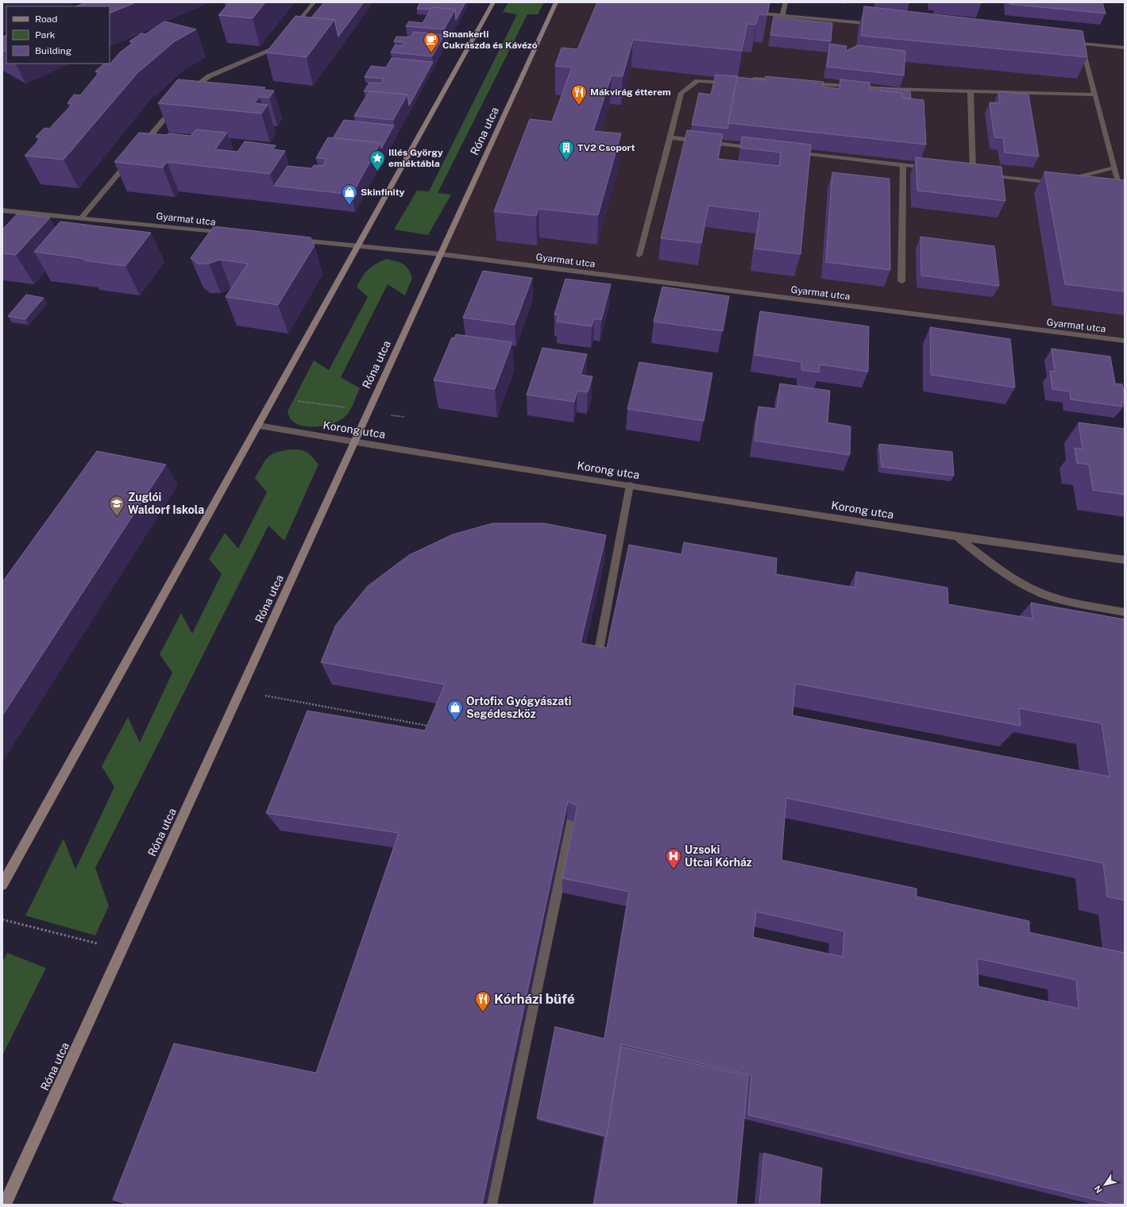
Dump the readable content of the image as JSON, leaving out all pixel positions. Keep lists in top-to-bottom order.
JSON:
{
  "streets": {
    "street": ["Róna utca", "Gyarmat utca", "Korong utca"]
  },
  "crossings": [
    ["Róna utca", "Gyarmat utca"],
    ["Róna utca", "Korong utca"]
  ],
  "places": {
    "cafe": ["Smankerli Cukrászda és Kávézó"],
    "restaurant": ["Mákvirág étterem", "Kórházi büfé"],
    "building": ["TV2 Csoport"],
    "place": ["Illés György emléktábla"],
    "shop": ["Skinfinity", "Ortofix Gyógyászati Segédeszköz"],
    "school or university": ["Zuglói Waldorf Iskola"],
    "hospital": ["Uzsoki Utcai Kórház"]
  },
  "legend": ["Road", "Park", "Building"],
  "north": "bottom left"
}
